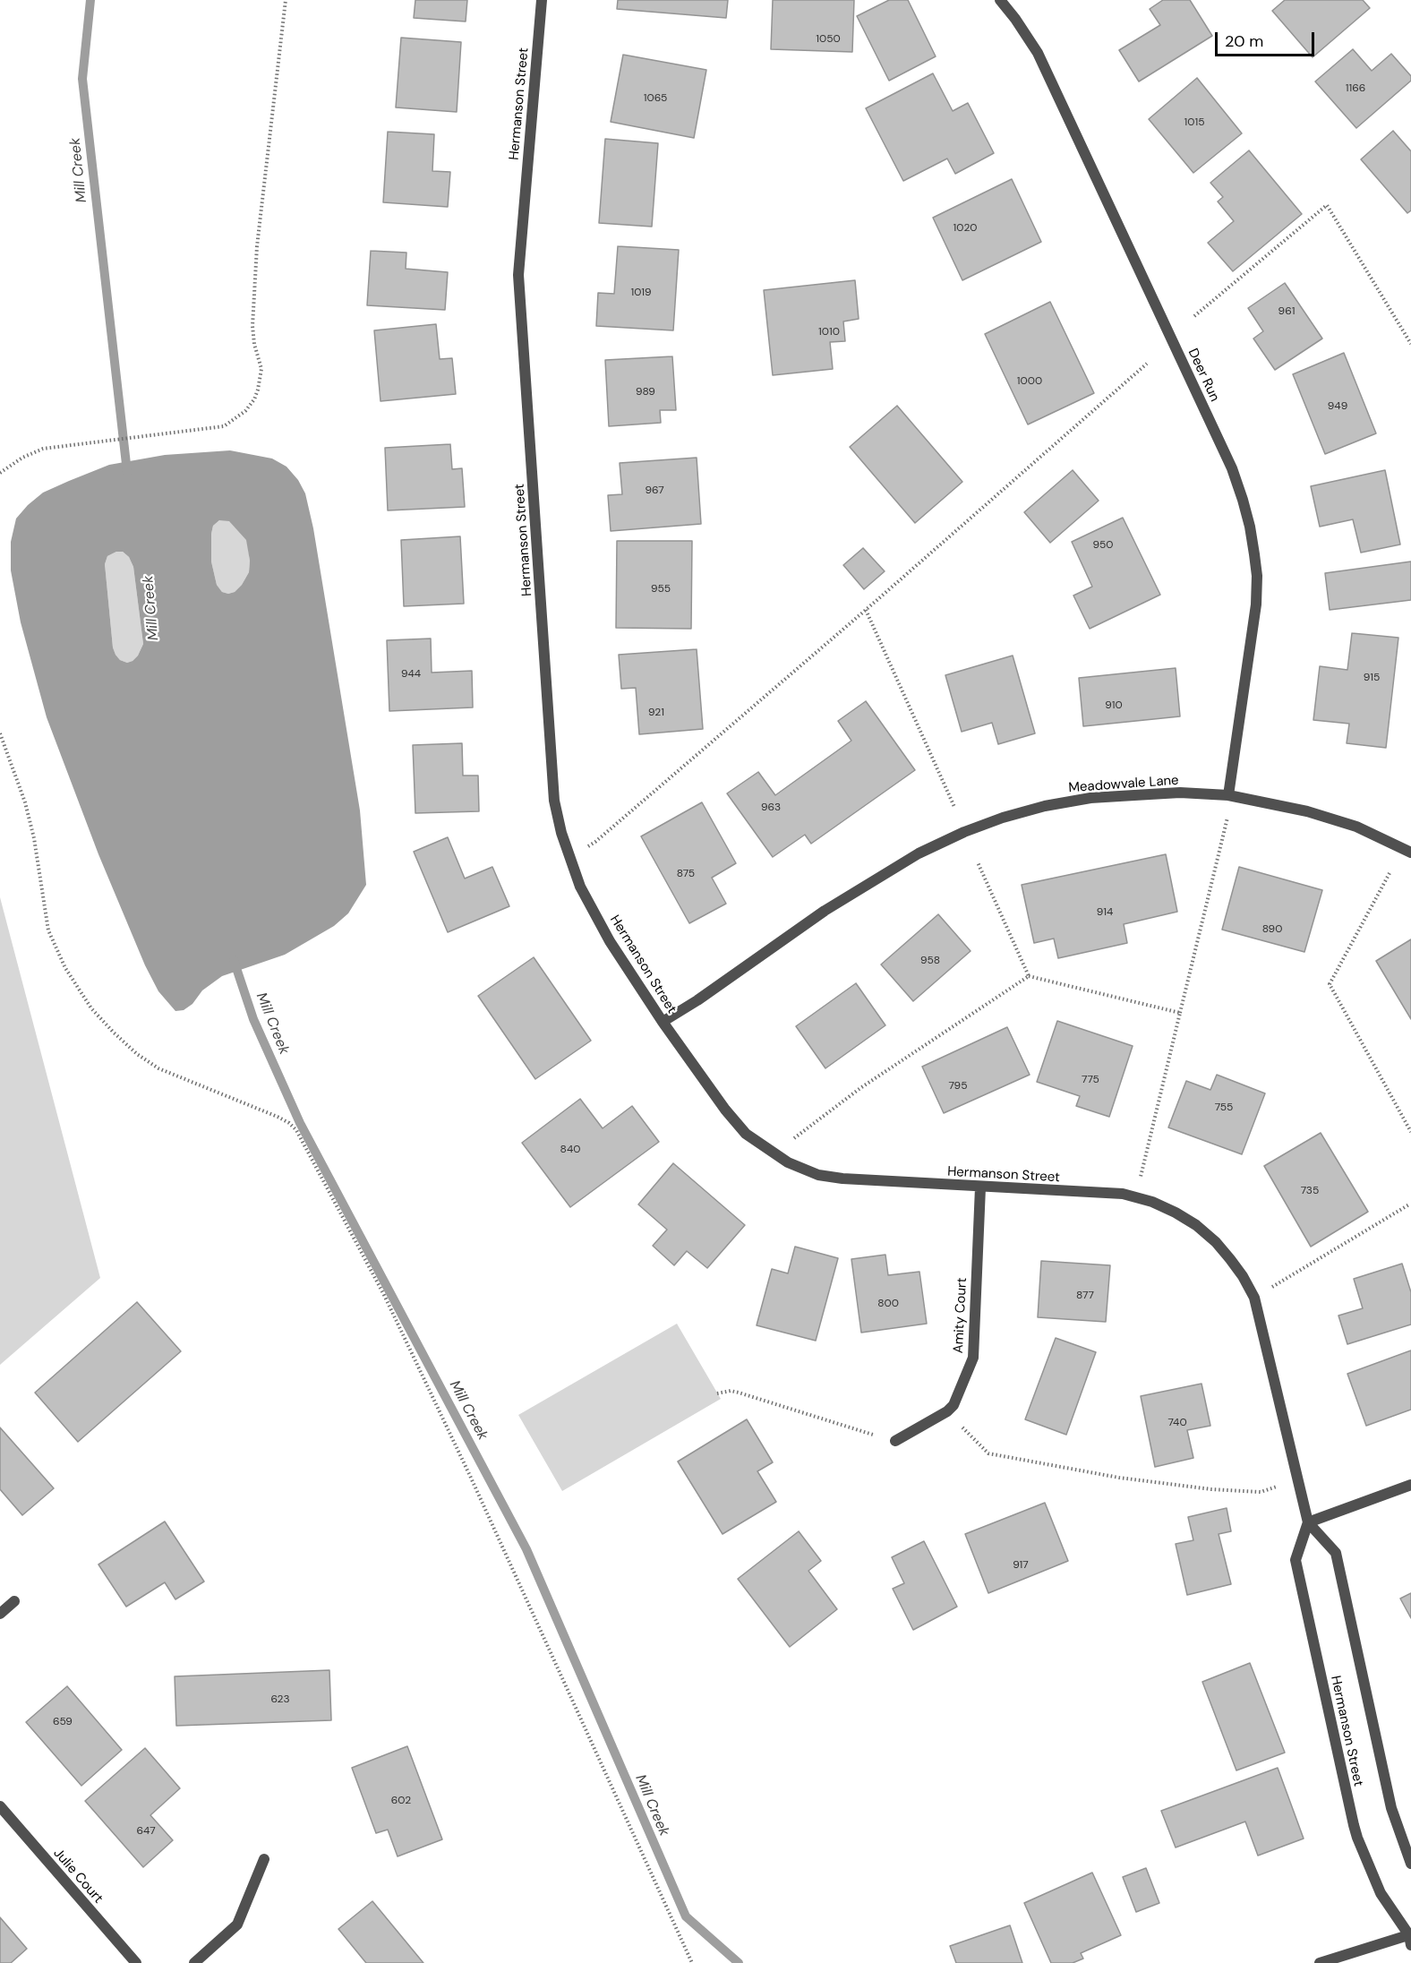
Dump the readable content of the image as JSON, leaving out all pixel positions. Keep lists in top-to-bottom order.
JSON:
{
  "streets": {
    "street": [
      "Hermanson Street",
      "Deer Run",
      "Meadowvale Lane",
      "Amity Court",
      "Julie Court"
    ]
  },
  "crossings": [
    ["Hermanson Street", "Meadowvale Lane"],
    ["Hermanson Street", "Amity Court"],
    ["Deer Run", "Meadowvale Lane"]
  ],
  "water": ["Mill Creek"],
  "house_numbers": [
    "1050",
    "1166",
    "1065",
    "1015",
    "1020",
    "1019",
    "961",
    "1010",
    "1000",
    "989",
    "949",
    "967",
    "950",
    "955",
    "944",
    "915",
    "910",
    "921",
    "963",
    "875",
    "914",
    "890",
    "958",
    "775",
    "795",
    "755",
    "840",
    "735",
    "877",
    "800",
    "740",
    "917",
    "623",
    "659",
    "602",
    "647"
  ],
  "scale_bar": "20 m"
}
